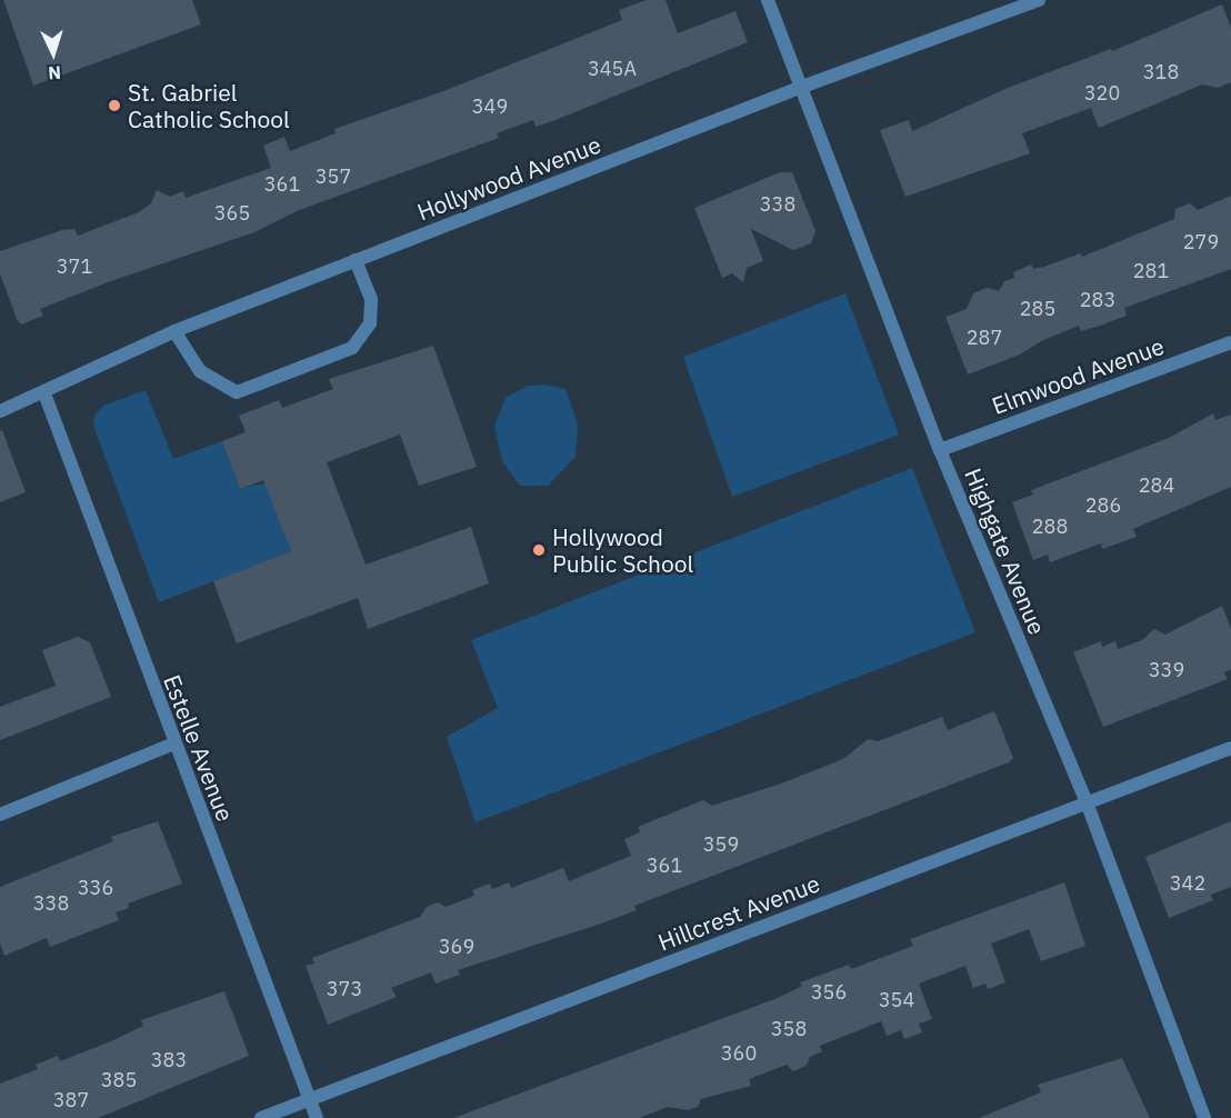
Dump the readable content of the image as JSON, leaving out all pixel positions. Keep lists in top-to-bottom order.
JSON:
{
  "streets": {
    "street": [
      "Hollywood Avenue",
      "Elmwood Avenue",
      "Highgate Avenue",
      "Estelle Avenue",
      "Hillcrest Avenue"
    ]
  },
  "crossings": [
    ["Hollywood Avenue", "Highgate Avenue"],
    ["Hollywood Avenue", "Estelle Avenue"],
    ["Elmwood Avenue", "Highgate Avenue"],
    ["Highgate Avenue", "Hillcrest Avenue"],
    ["Estelle Avenue", "Hillcrest Avenue"]
  ],
  "places": ["St. Gabriel Catholic School", "Hollywood Public School"],
  "house_numbers": [
    "345A",
    "318",
    "320",
    "349",
    "357",
    "361",
    "338",
    "365",
    "279",
    "371",
    "281",
    "283",
    "285",
    "287",
    "284",
    "286",
    "288",
    "339",
    "359",
    "361",
    "342",
    "336",
    "338",
    "369",
    "373",
    "356",
    "354",
    "358",
    "360",
    "383",
    "385",
    "387"
  ],
  "north": "bottom"
}
